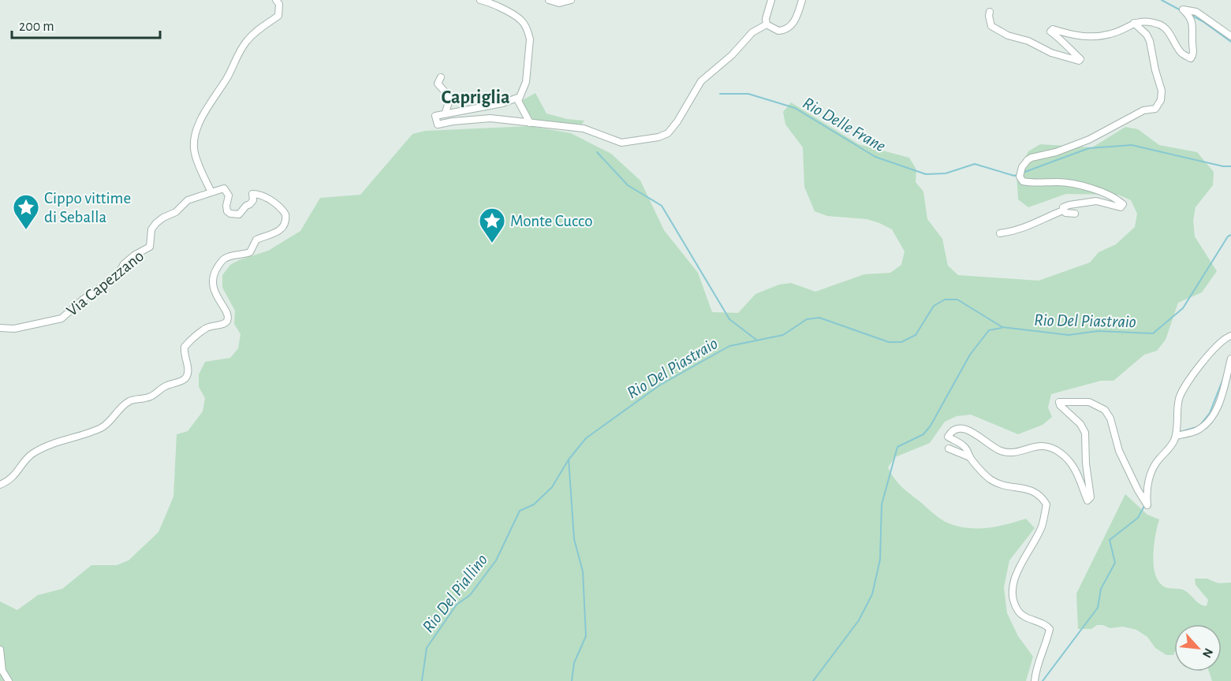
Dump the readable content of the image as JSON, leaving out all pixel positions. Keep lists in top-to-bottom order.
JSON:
{
  "streets": {
    "street": ["Via Capezzano"]
  },
  "districts": ["Capriglia"],
  "water": ["Rio Delle Frane", "Rio Del Piastraio", "Rio Del Piallino"],
  "places": {
    "place": ["Cippo vittime di Seballa", "Monte Cucco"]
  },
  "scale_bar": "200 m",
  "north": "bottom right"
}
